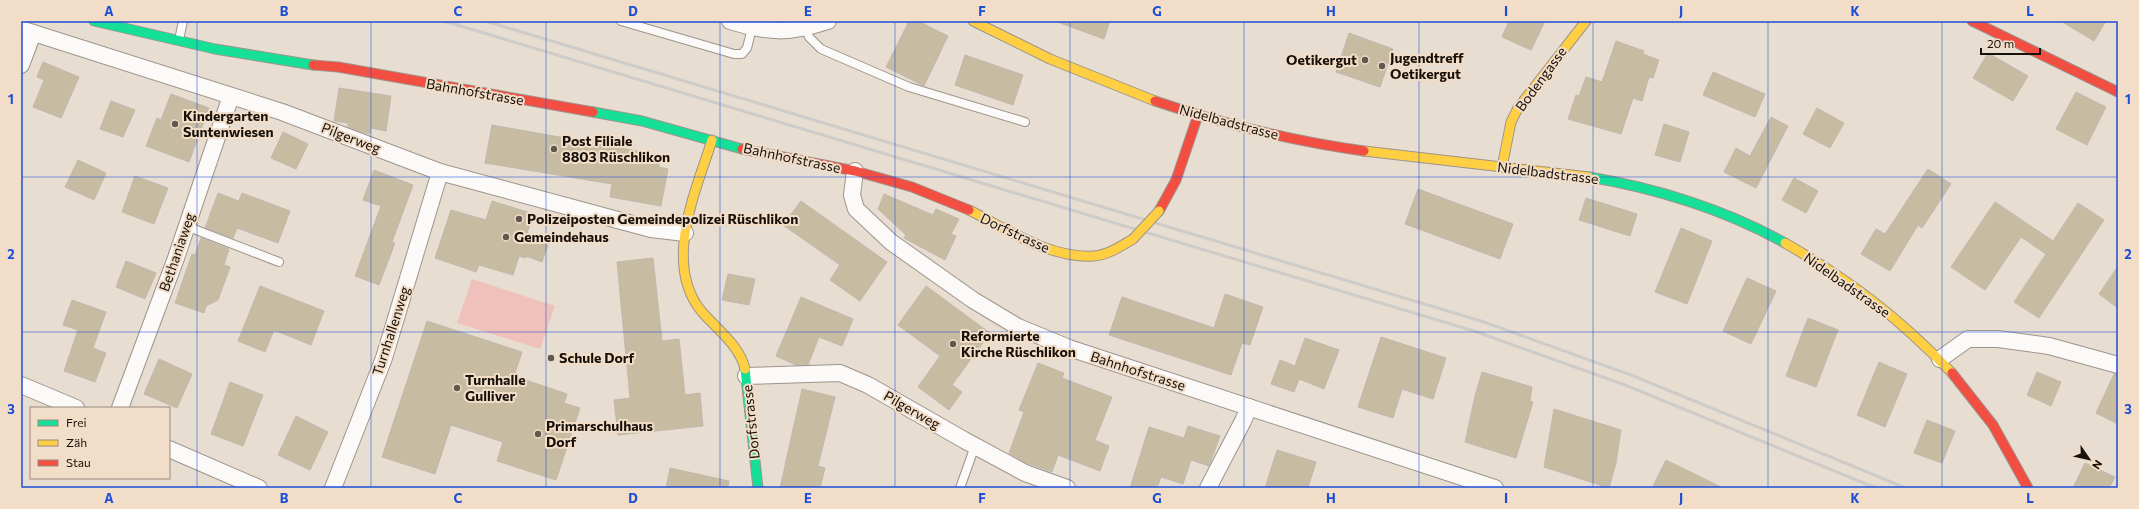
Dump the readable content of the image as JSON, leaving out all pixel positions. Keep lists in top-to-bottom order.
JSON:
{
  "streets": {
    "street": [
      "Bodengasse",
      "Bahnhofstrasse",
      "Nidelbadstrasse",
      "Pilgerweg",
      "Dorfstrasse",
      "Bethaniaweg",
      "Turnhallenweg"
    ]
  },
  "crossings": [
    ["Bodengasse", "Nidelbadstrasse"],
    ["Bahnhofstrasse", "Dorfstrasse"],
    ["Nidelbadstrasse", "Dorfstrasse"],
    ["Pilgerweg", "Dorfstrasse"],
    ["Pilgerweg", "Bethaniaweg"],
    ["Pilgerweg", "Turnhallenweg"]
  ],
  "places": [
    "Oetikergut",
    "Jugendtreff Oetikergut",
    "Kindergarten Suntenwiesen",
    "Post Filiale 8803 Rüschlikon",
    "Polizeiposten Gemeindepolizei Rüschlikon",
    "Gemeindehaus",
    "Reformierte Kirche Rüschlikon",
    "Schule Dorf",
    "Turnhalle Gulliver",
    "Primarschulhaus Dorf"
  ],
  "legend": ["Frei", "Zäh", "Stau"],
  "scale_bar": "20 m",
  "north": "bottom right",
  "grid": {
    "columns": [
      "A",
      "B",
      "C",
      "D",
      "E",
      "F",
      "G",
      "H",
      "I",
      "J",
      "K",
      "L"
    ],
    "rows": ["1", "2", "3"]
  }
}
